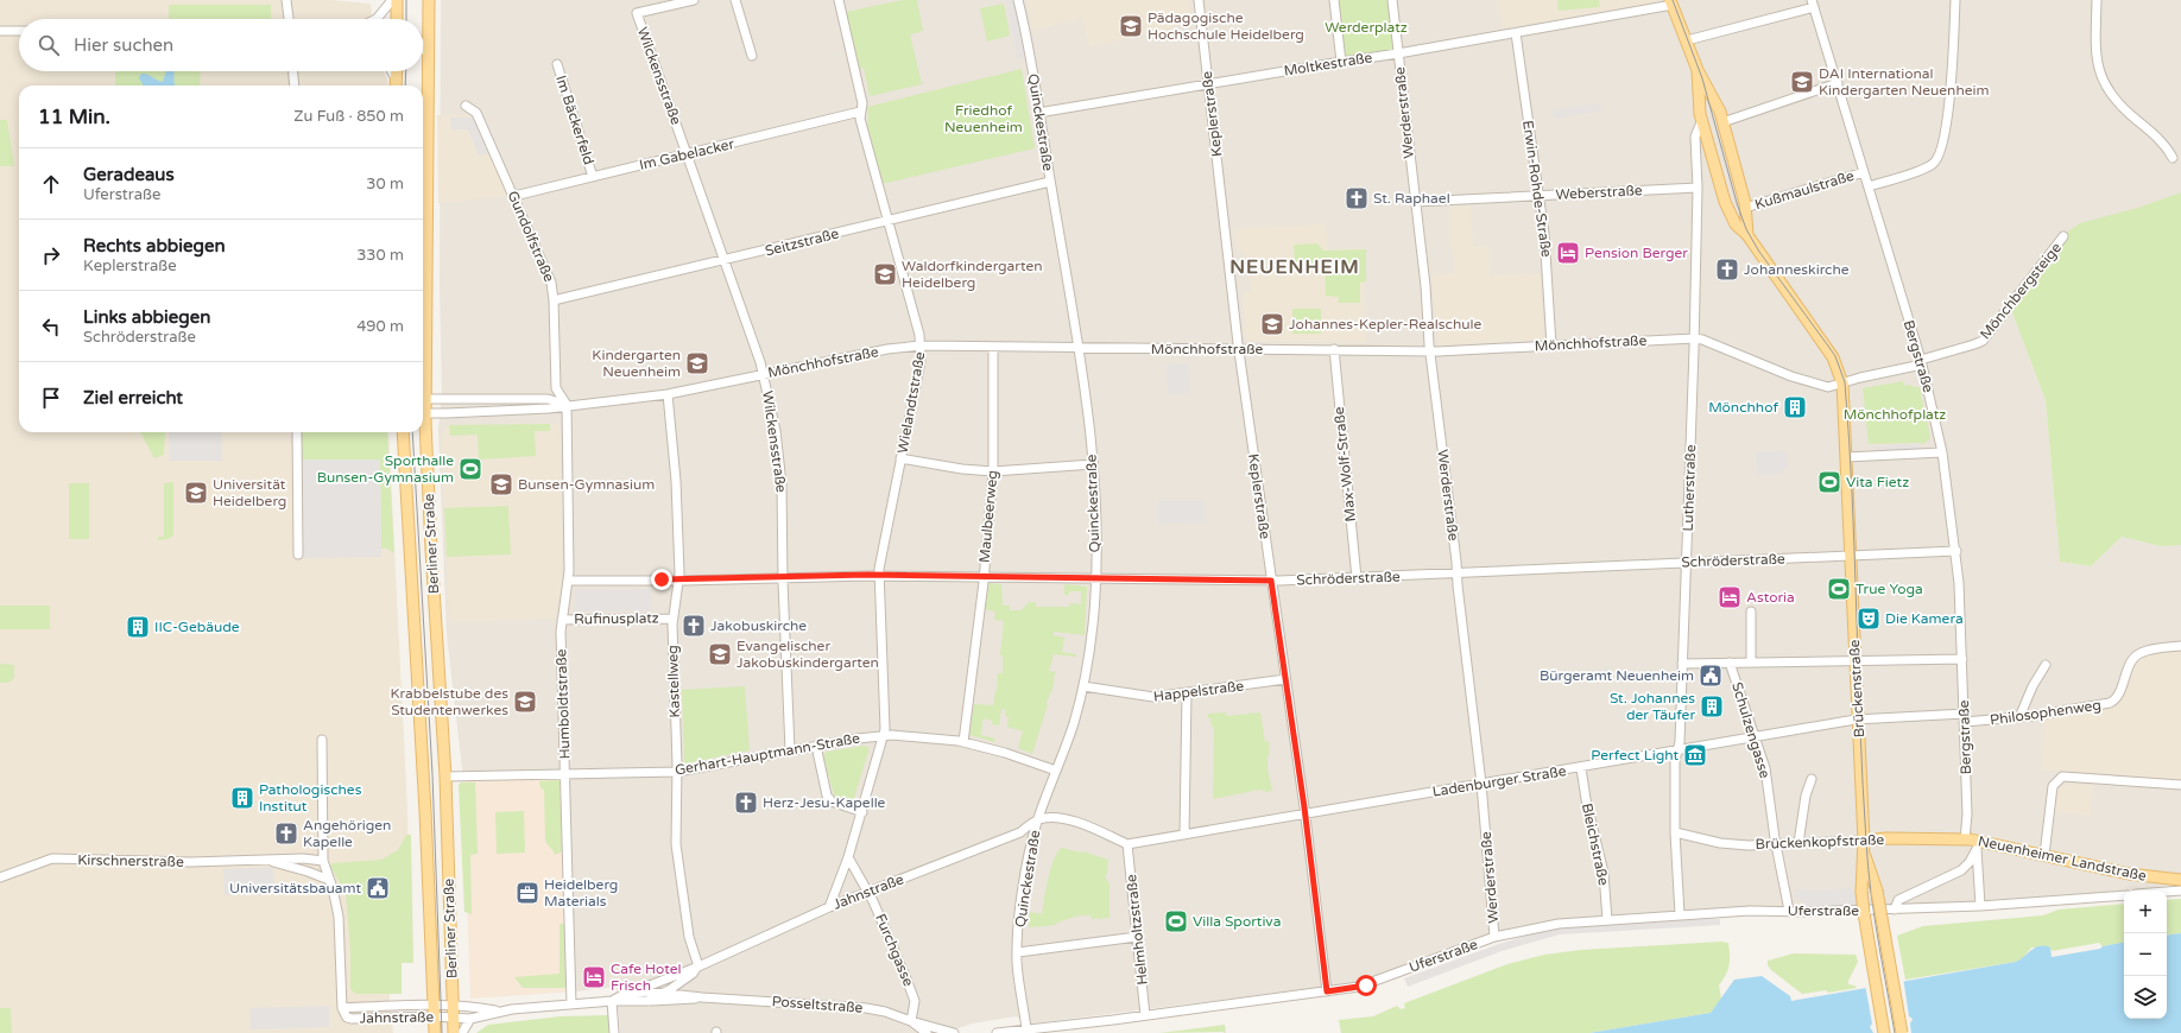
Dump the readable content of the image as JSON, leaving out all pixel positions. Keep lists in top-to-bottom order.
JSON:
{
  "streets": {
    "main road": [
      "Berliner Straße",
      "Brückenstraße",
      "Brückenkopfstraße",
      "Neuenheimer Landstraße"
    ],
    "street": [
      "Moltkestraße",
      "Wilckensstraße",
      "Werderstraße",
      "Keplerstraße",
      "Im Bäckerfeld",
      "Quinckestraße",
      "Im Gabelacker",
      "Erwin-Rohde-Straße",
      "Kußmaulstraße",
      "Weberstraße",
      "Gundolfstraße",
      "Seitzstraße",
      "Mönchbergsteige",
      "Mönchhofstraße",
      "Bergstraße",
      "Wielandtstraße",
      "Max-Wolf-Straße",
      "Lutherstraße",
      "Maulbeerweg",
      "Schröderstraße",
      "Rufinusplatz",
      "Kastellweg",
      "Happelstraße",
      "Humboldtstraße",
      "Philosophenweg",
      "Schulzengasse",
      "Gerhart-Hauptmann-Straße",
      "Ladenburger Straße",
      "Bleichstraße",
      "Kirschnerstraße",
      "Jahnstraße",
      "Uferstraße",
      "Helmholtzstraße",
      "Furchgasse",
      "Posseltstraße"
    ]
  },
  "crossings": [
    ["Moltkestraße", "Werderstraße"],
    ["Moltkestraße", "Keplerstraße"],
    ["Moltkestraße", "Quinckestraße"],
    ["Moltkestraße", "Erwin-Rohde-Straße"],
    ["Wilckensstraße", "Im Gabelacker"],
    ["Wilckensstraße", "Seitzstraße"],
    ["Wilckensstraße", "Mönchhofstraße"],
    ["Wilckensstraße", "Schröderstraße"],
    ["Wilckensstraße", "Gerhart-Hauptmann-Straße"],
    ["Werderstraße", "Weberstraße"],
    ["Werderstraße", "Mönchhofstraße"],
    ["Werderstraße", "Schröderstraße"],
    ["Werderstraße", "Ladenburger Straße"],
    ["Werderstraße", "Uferstraße"],
    ["Keplerstraße", "Mönchhofstraße"],
    ["Keplerstraße", "Schröderstraße"],
    ["Keplerstraße", "Happelstraße"],
    ["Keplerstraße", "Ladenburger Straße"],
    ["Keplerstraße", "Uferstraße"],
    ["Im Bäckerfeld", "Im Gabelacker"],
    ["Quinckestraße", "Seitzstraße"],
    ["Quinckestraße", "Mönchhofstraße"],
    ["Quinckestraße", "Schröderstraße"],
    ["Quinckestraße", "Happelstraße"],
    ["Quinckestraße", "Gerhart-Hauptmann-Straße"],
    ["Quinckestraße", "Jahnstraße"],
    ["Quinckestraße", "Uferstraße"],
    ["Im Gabelacker", "Gundolfstraße"],
    ["Im Gabelacker", "Wielandtstraße"],
    ["Erwin-Rohde-Straße", "Weberstraße"],
    ["Erwin-Rohde-Straße", "Mönchhofstraße"],
    ["Kußmaulstraße", "Bergstraße"],
    ["Weberstraße", "Lutherstraße"],
    ["Gundolfstraße", "Seitzstraße"],
    ["Gundolfstraße", "Mönchhofstraße"],
    ["Gundolfstraße", "Humboldtstraße"],
    ["Seitzstraße", "Wielandtstraße"],
    ["Mönchbergsteige", "Bergstraße"],
    ["Mönchhofstraße", "Wielandtstraße"],
    ["Mönchhofstraße", "Max-Wolf-Straße"],
    ["Mönchhofstraße", "Lutherstraße"],
    ["Mönchhofstraße", "Maulbeerweg"],
    ["Mönchhofstraße", "Kastellweg"],
    ["Mönchhofstraße", "Brückenstraße"],
    ["Mönchhofstraße", "Humboldtstraße"],
    ["Bergstraße", "Schröderstraße"],
    ["Bergstraße", "Philosophenweg"],
    ["Bergstraße", "Ladenburger Straße"],
    ["Bergstraße", "Brückenkopfstraße"],
    ["Bergstraße", "Neuenheimer Landstraße"],
    ["Wielandtstraße", "Schröderstraße"],
    ["Wielandtstraße", "Gerhart-Hauptmann-Straße"],
    ["Wielandtstraße", "Jahnstraße"],
    ["Wielandtstraße", "Furchgasse"],
    ["Max-Wolf-Straße", "Schröderstraße"],
    ["Lutherstraße", "Schröderstraße"],
    ["Lutherstraße", "Brückenstraße"],
    ["Lutherstraße", "Ladenburger Straße"],
    ["Lutherstraße", "Brückenkopfstraße"],
    ["Lutherstraße", "Uferstraße"],
    ["Maulbeerweg", "Schröderstraße"],
    ["Maulbeerweg", "Gerhart-Hauptmann-Straße"],
    ["Berliner Straße", "Gerhart-Hauptmann-Straße"],
    ["Berliner Straße", "Jahnstraße"],
    ["Schröderstraße", "Kastellweg"],
    ["Schröderstraße", "Brückenstraße"],
    ["Schröderstraße", "Humboldtstraße"],
    ["Rufinusplatz", "Kastellweg"],
    ["Rufinusplatz", "Humboldtstraße"],
    ["Kastellweg", "Gerhart-Hauptmann-Straße"],
    ["Kastellweg", "Jahnstraße"],
    ["Brückenstraße", "Ladenburger Straße"],
    ["Brückenstraße", "Brückenkopfstraße"],
    ["Humboldtstraße", "Gerhart-Hauptmann-Straße"],
    ["Humboldtstraße", "Jahnstraße"],
    ["Philosophenweg", "Ladenburger Straße"],
    ["Schulzengasse", "Ladenburger Straße"],
    ["Schulzengasse", "Brückenkopfstraße"],
    ["Schulzengasse", "Uferstraße"],
    ["Ladenburger Straße", "Bleichstraße"],
    ["Ladenburger Straße", "Helmholtzstraße"],
    ["Brückenkopfstraße", "Neuenheimer Landstraße"],
    ["Bleichstraße", "Uferstraße"],
    ["Jahnstraße", "Furchgasse"],
    ["Jahnstraße", "Posseltstraße"],
    ["Uferstraße", "Helmholtzstraße"],
    ["Furchgasse", "Posseltstraße"]
  ],
  "districts": ["NEUENHEIM"],
  "parks": ["Werderplatz", "Friedhof Neuenheim", "Mönchhofplatz"],
  "places": {
    "school or university": [
      "Pädagogische Hochschule Heidelberg",
      "DAI International Kindergarten Neuenheim",
      "Waldorfkindergarten Heidelberg",
      "Johannes-Kepler-Realschule",
      "Kindergarten Neuenheim",
      "Bunsen-Gymnasium",
      "Universität Heidelberg",
      "Evangelischer Jakobuskindergarten",
      "Krabbelstube des Studentenwerkes"
    ],
    "church": [
      "St. Raphael",
      "Johanneskirche",
      "Jakobuskirche",
      "Herz-Jesu-Kapelle",
      "Angehörigen Kapelle"
    ],
    "hotel": ["Pension Berger", "Astoria", "Cafe Hotel Frisch"],
    "building": [
      "Mönchhof",
      "IIC-Gebäude",
      "St. Johannes der Täufer",
      "Pathologisches Institut"
    ],
    "sports": [
      "Sporthalle Bunsen-Gymnasium",
      "Vita Fietz",
      "True Yoga",
      "Villa Sportiva"
    ],
    "theatre": ["Die Kamera"],
    "public building": ["Bürgeramt Neuenheim", "Universitätsbauamt"],
    "museum": ["Perfect Light"],
    "office": ["Heidelberg Materials"]
  },
  "page": {
    "search": "Hier suchen",
    "heading": ["11 Min.", "Zu Fuß · 850 m"],
    "list": [
      ["Geradeaus", "Uferstraße", "30 m"],
      ["Rechts abbiegen", "Keplerstraße", "330 m"],
      ["Links abbiegen", "Schröderstraße", "490 m"],
      "Ziel erreicht"
    ],
    "map_buttons": ["+", "−"]
  }
}
